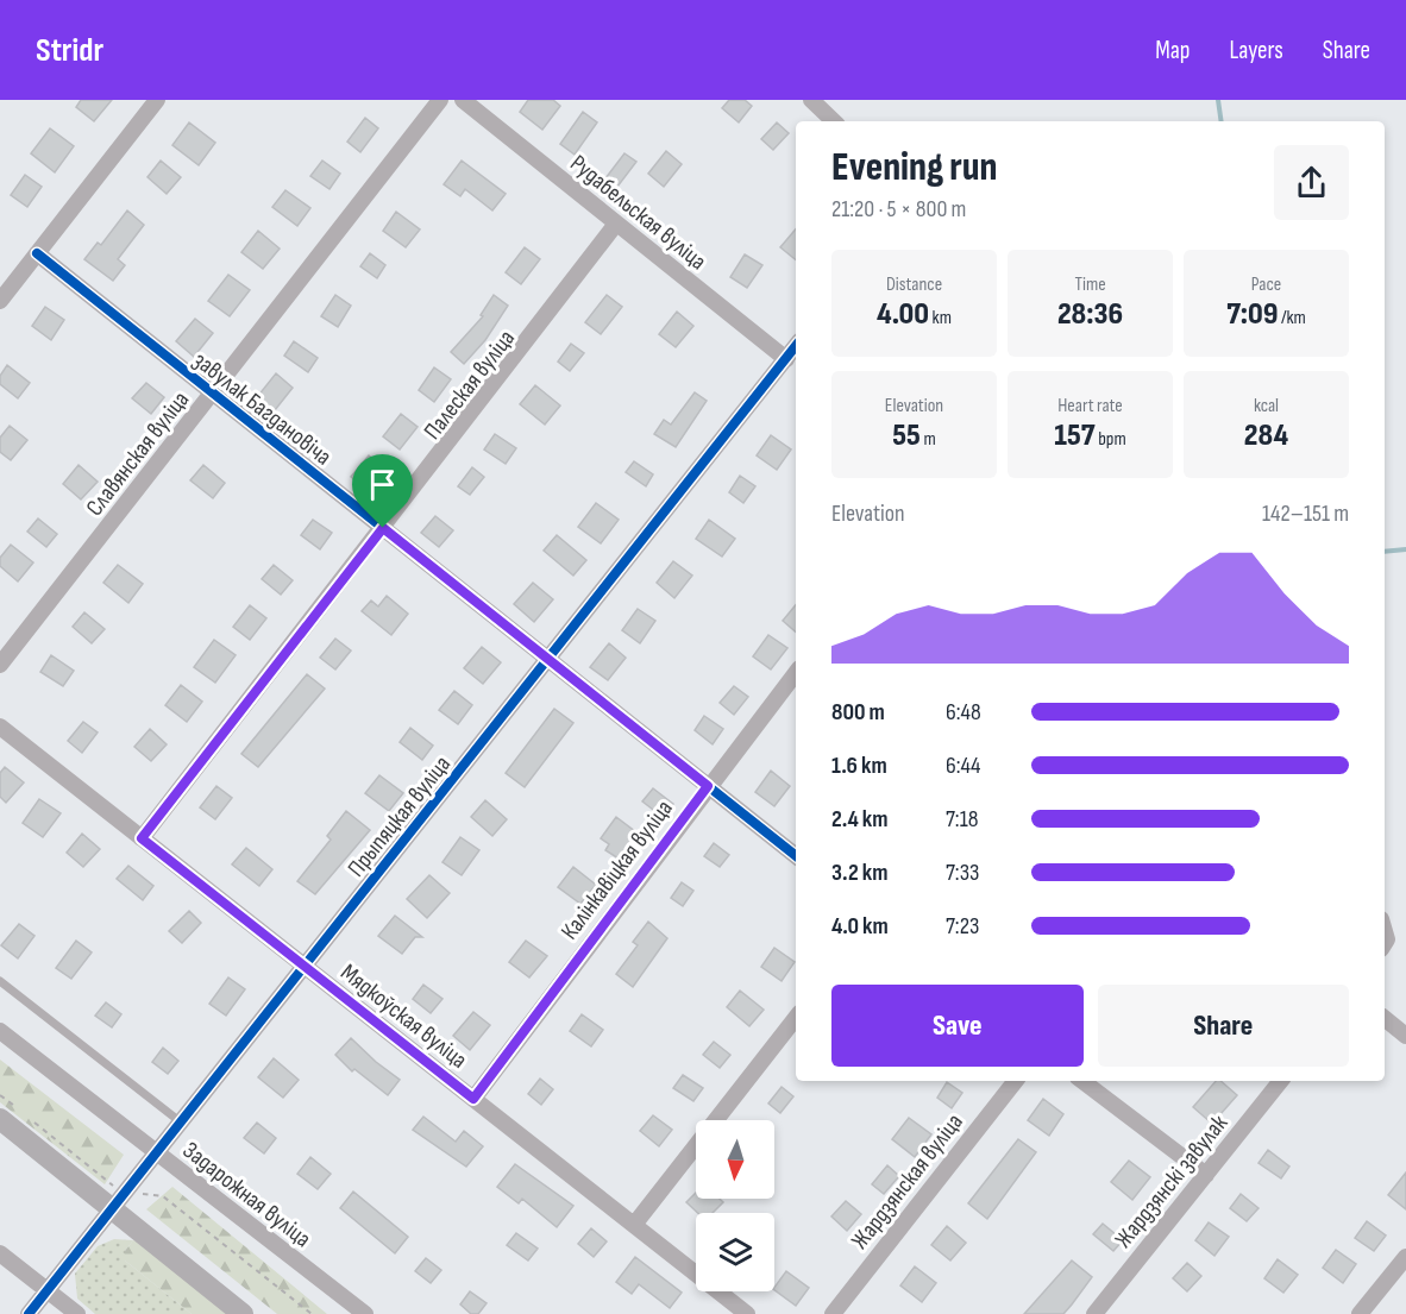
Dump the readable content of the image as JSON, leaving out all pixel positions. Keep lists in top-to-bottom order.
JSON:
{
  "streets": {
    "street": [
      "Рудабельская вуліца",
      "Палеская вуліца",
      "завулак Багдановіча",
      "Славянская вуліца",
      "Прыпяцкая вуліца",
      "Калінкавіцкая вуліца",
      "Мядкоўская вуліца",
      "Жардзянская вуліца",
      "Жардзянскі завулак",
      "Задарожная вуліца"
    ]
  },
  "crossings": [
    ["Рудабельская вуліца", "Палеская вуліца"],
    ["Рудабельская вуліца", "Прыпяцкая вуліца"],
    ["Палеская вуліца", "завулак Багдановіча"],
    ["Палеская вуліца", "Мядкоўская вуліца"],
    ["завулак Багдановіча", "Славянская вуліца"],
    ["завулак Багдановіча", "Прыпяцкая вуліца"],
    ["завулак Багдановіча", "Калінкавіцкая вуліца"],
    ["Прыпяцкая вуліца", "Мядкоўская вуліца"],
    ["Прыпяцкая вуліца", "Задарожная вуліца"],
    ["Калінкавіцкая вуліца", "Мядкоўская вуліца"]
  ],
  "north": "bottom",
  "page": {
    "header": "Stridr",
    "nav": ["Map", "Layers", "Share"],
    "heading": ["Evening run", "21:20 · 5 × 800 m"],
    "stats": [
      ["Distance", "4.00 km"],
      ["Time", "28:36"],
      ["Pace", "7:09 /km"],
      ["Elevation", "55 m"],
      ["Heart rate", "157 bpm"],
      ["kcal", "284"]
    ],
    "chart": ["Elevation", "142–151 m"],
    "list": [
      {
        "name": "800 m",
        "note": "6:48"
      },
      {
        "name": "1.6 km",
        "note": "6:44"
      },
      {
        "name": "2.4 km",
        "note": "7:18"
      },
      {
        "name": "3.2 km",
        "note": "7:33"
      },
      {
        "name": "4.0 km",
        "note": "7:23"
      }
    ],
    "buttons": ["Save", "Share"]
  }
}
